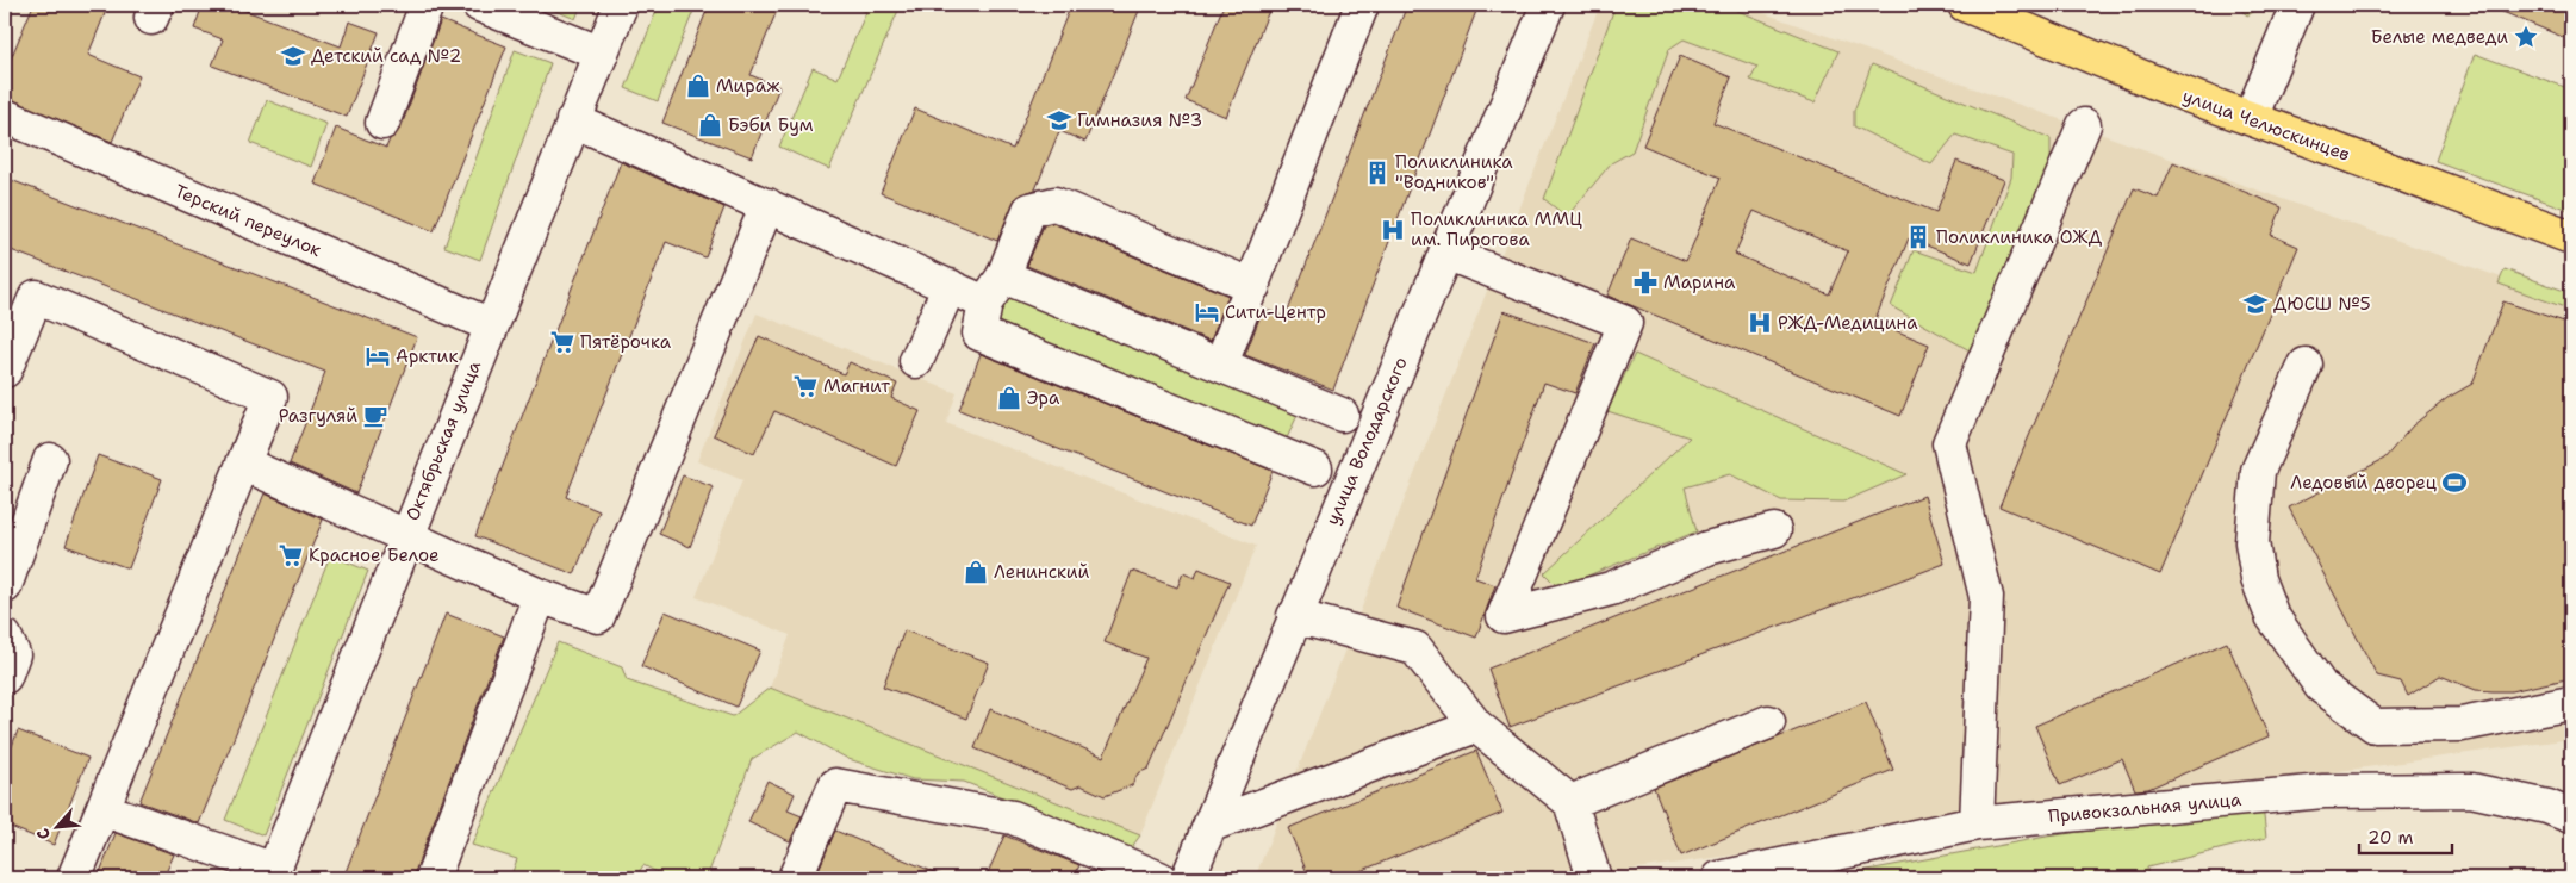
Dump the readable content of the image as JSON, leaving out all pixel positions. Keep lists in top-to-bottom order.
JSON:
{
  "streets": {
    "main road": ["улица Челюскинцев"],
    "street": [
      "Терский переулок",
      "Октябрьская улица",
      "улица Володарского",
      "Привокзальная улица"
    ]
  },
  "crossings": [
    ["Терский переулок", "Октябрьская улица"]
  ],
  "places": {
    "place": ["Белые медведи"],
    "school or university": ["Детский сад №2", "Гимназия №3", "ДЮСШ №5"],
    "shop": [
      "Мираж",
      "Бэби Бум",
      "Эра",
      "Ленинский"
    ],
    "building": ["Поликлиника \"Водников\"", "Поликлиника ОЖД"],
    "hospital": ["Поликлиника ММЦ им. Пирогова", "РЖД-Медицина"],
    "pharmacy": ["Марина"],
    "hotel": ["Сити-Центр", "Арктик"],
    "supermarket": ["Пятёрочка", "Магнит", "Красное Белое"],
    "cafe": ["Разгуляй"],
    "sports": ["Ледовый дворец"]
  },
  "scale_bar": "20 m",
  "north": "bottom left"
}
